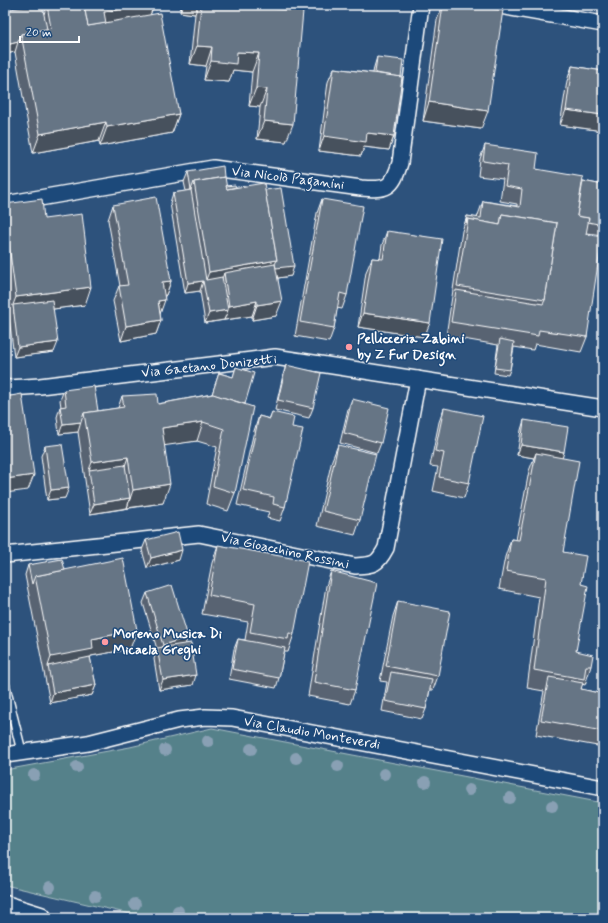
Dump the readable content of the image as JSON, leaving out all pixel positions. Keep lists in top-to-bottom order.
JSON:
{
  "streets": {
    "street": [
      "Via Nicolò Paganini",
      "Via Gaetano Donizetti",
      "Via Gioacchino Rossini",
      "Via Claudio Monteverdi"
    ]
  },
  "crossings": [
    ["Via Gaetano Donizetti", "Via Gioacchino Rossini"]
  ],
  "places": ["Pellicceria Zabini by Z Fur Design", "Moreno Musica Di Micaela Greghi"],
  "scale_bar": "20 m"
}
